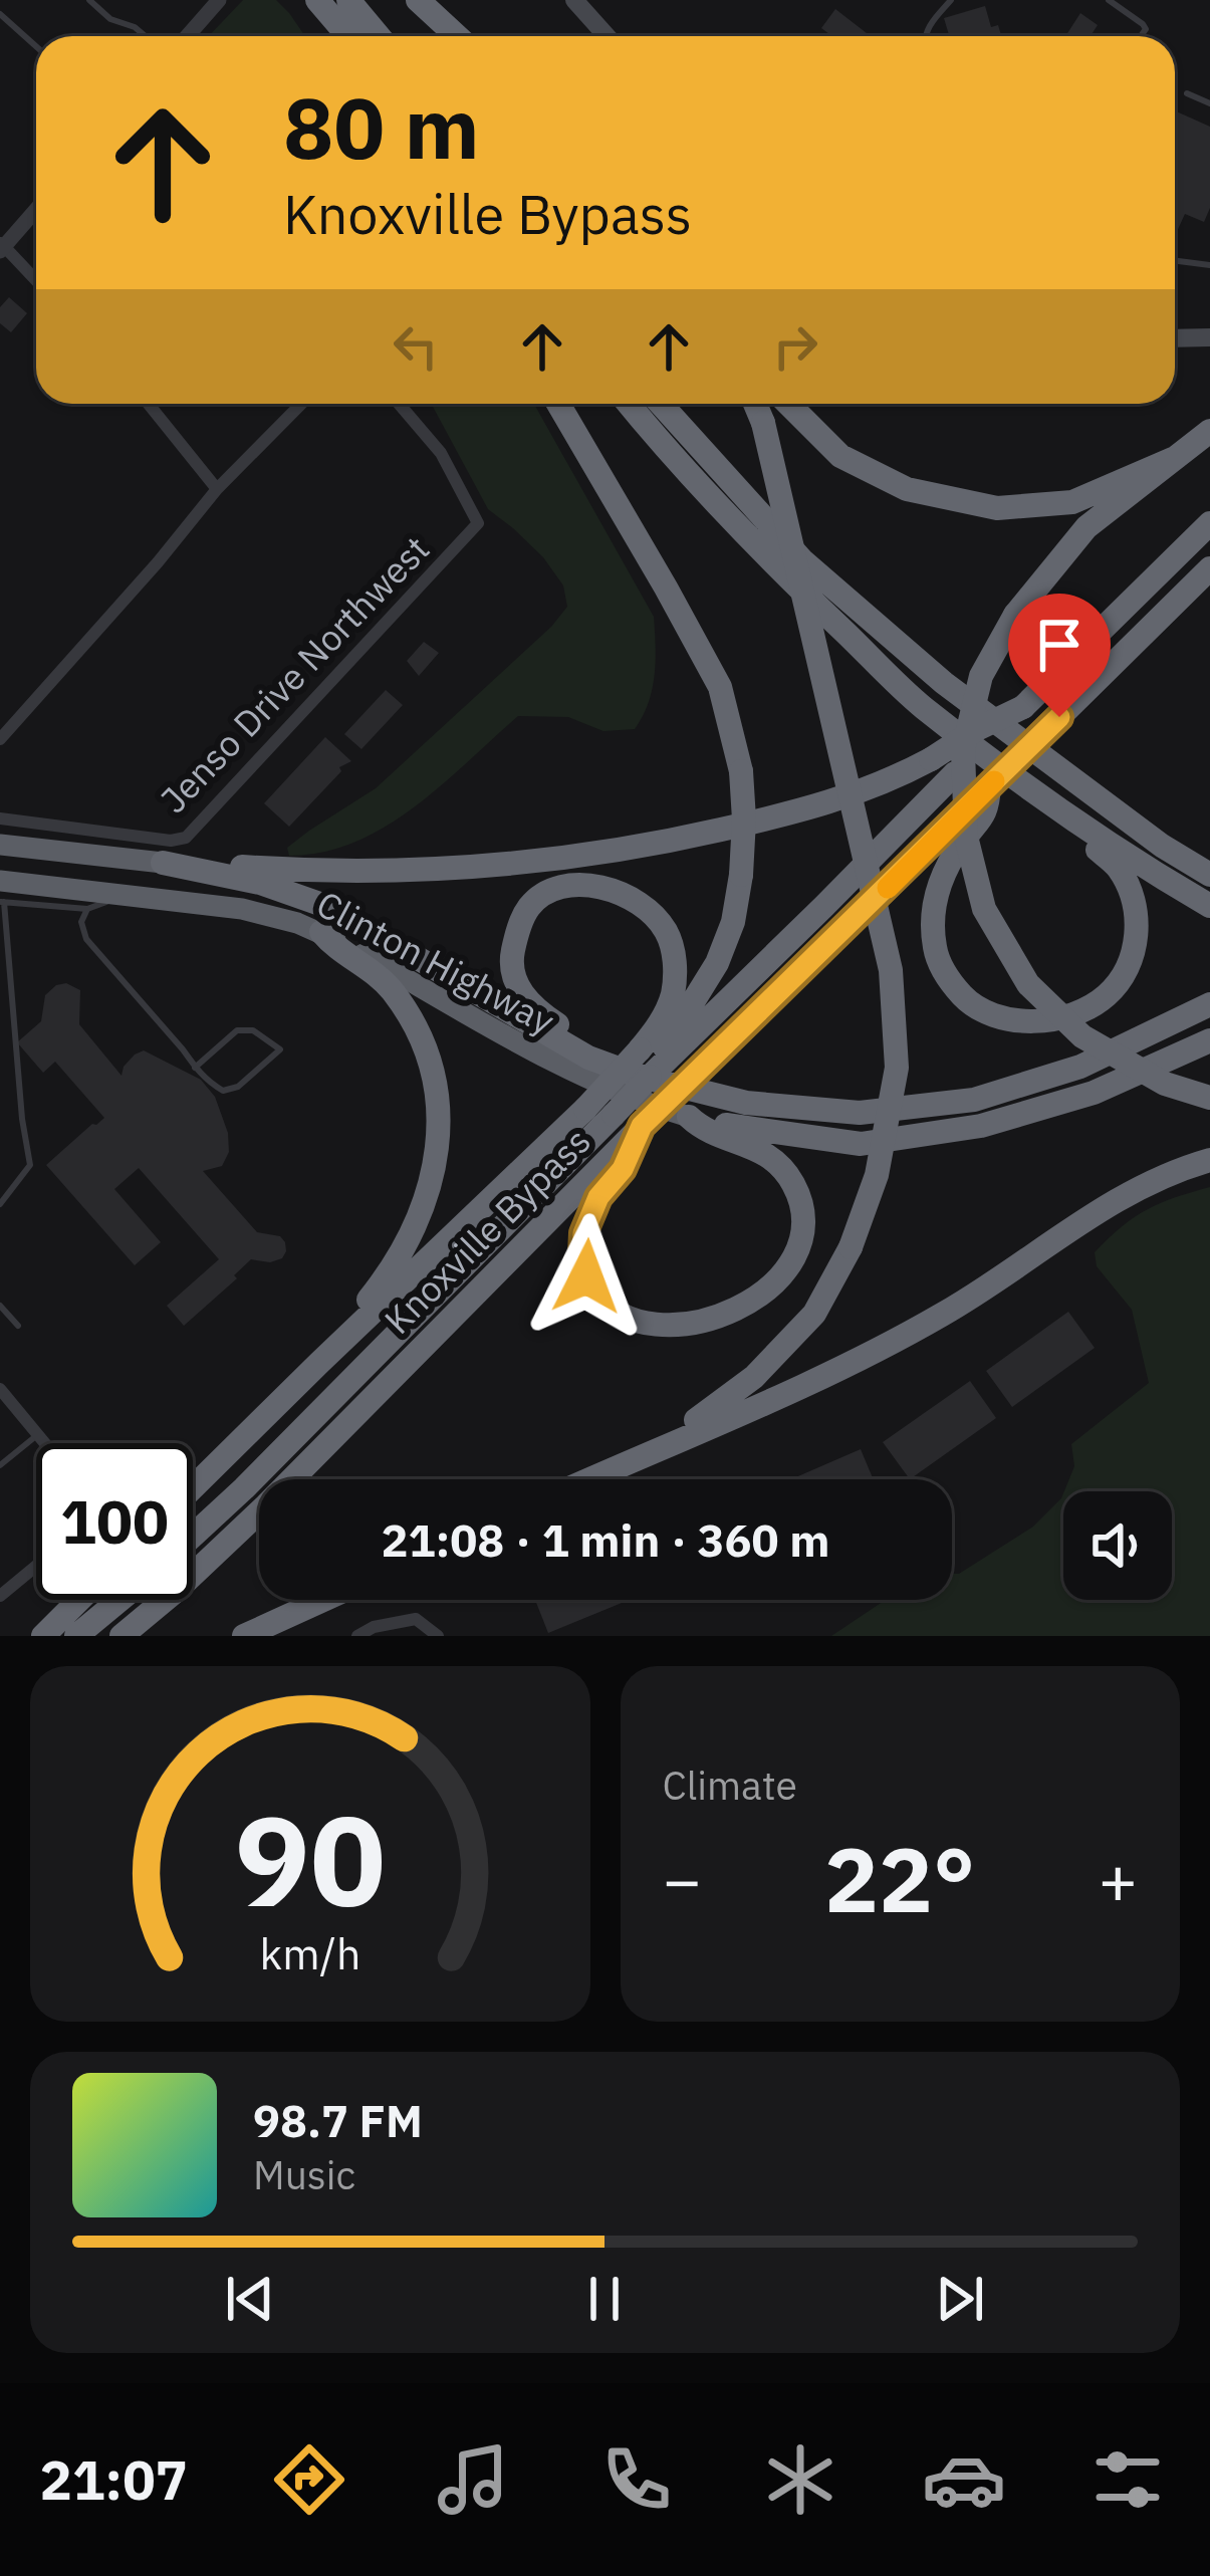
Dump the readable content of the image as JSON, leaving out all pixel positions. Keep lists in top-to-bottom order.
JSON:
{
  "streets": {
    "highway": ["Clinton Highway", "Knoxville Bypass"],
    "street": ["Jenso Drive Northwest"]
  },
  "page": {
    "turn": ["80 m", "Knoxville Bypass"],
    "limit": "100",
    "trip": "21:08 · 1 min · 360 m",
    "tile": "Climate",
    "heat": ["−", "22°", "+"],
    "song": ["98.7 FM", "Music"],
    "tabs": "21:07",
    "gauge": ["90", "km/h"]
  }
}
